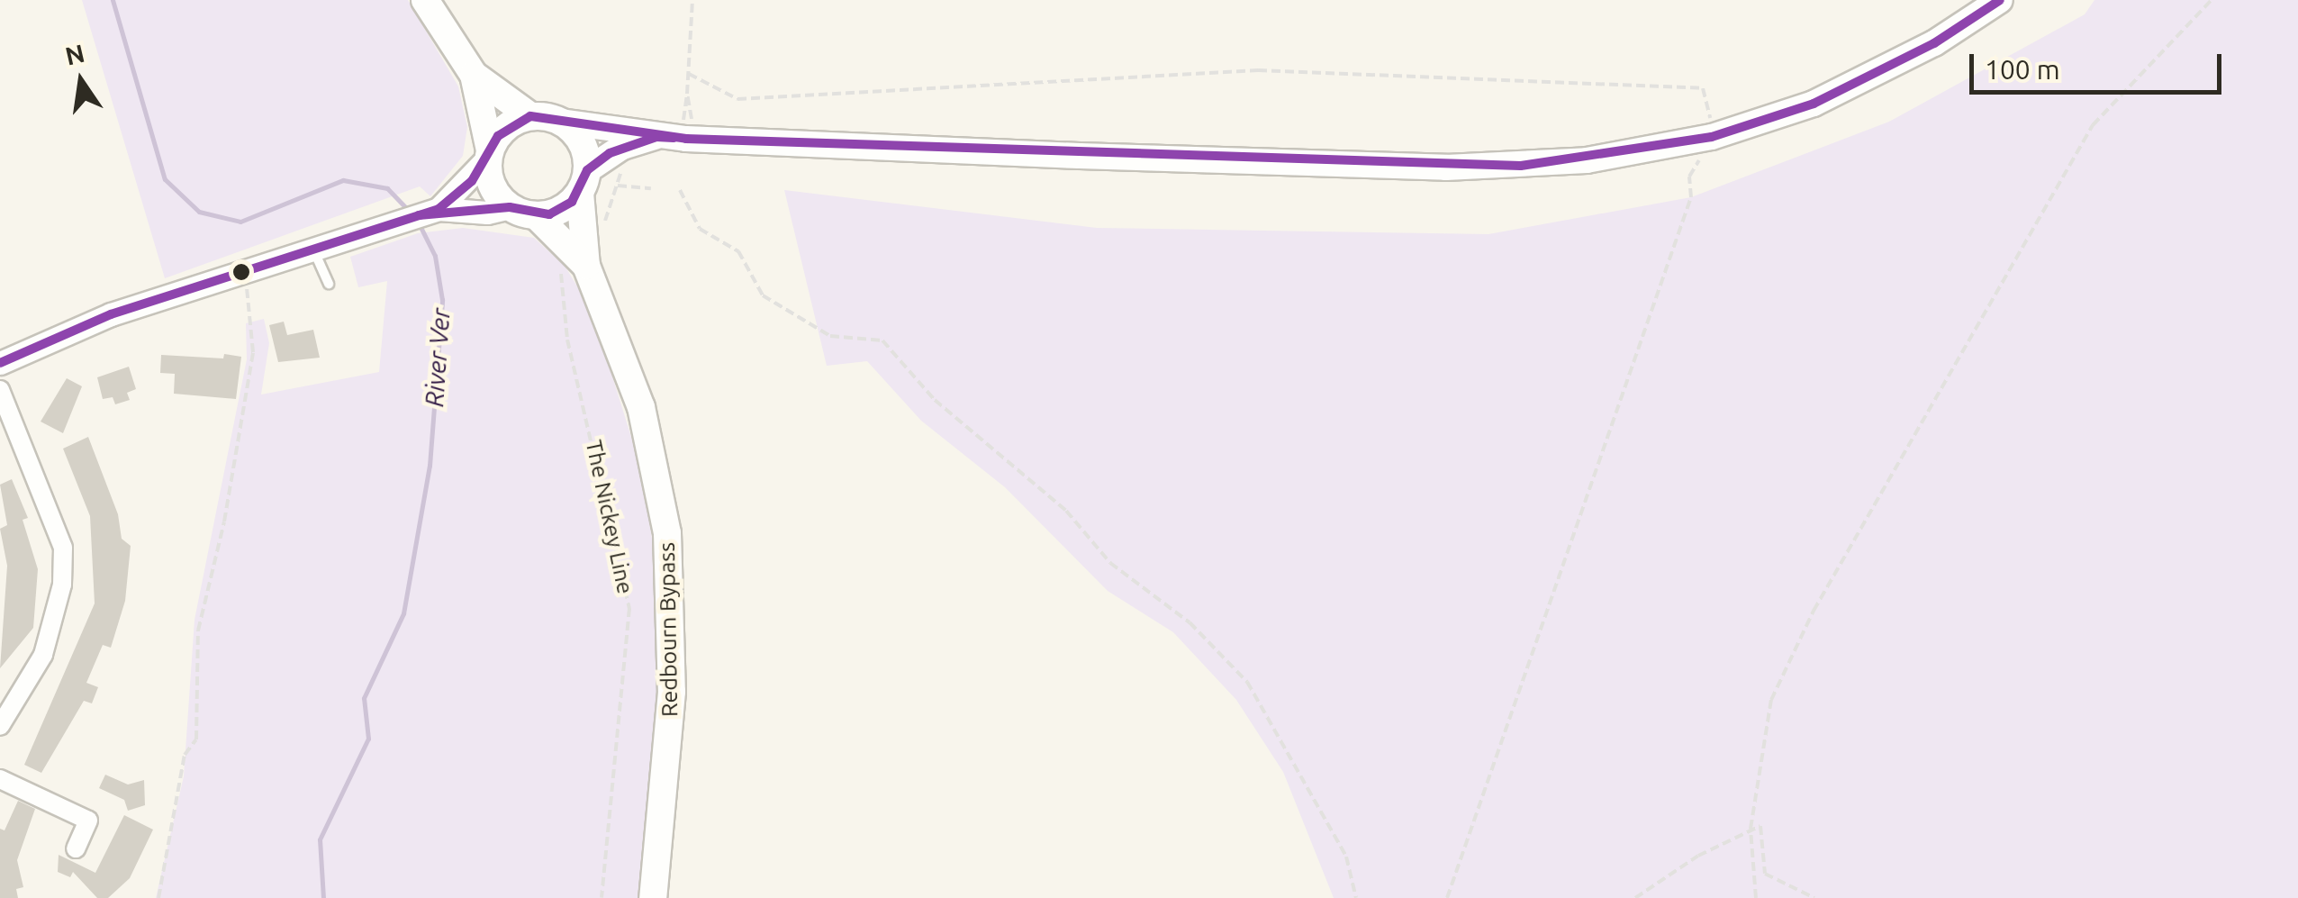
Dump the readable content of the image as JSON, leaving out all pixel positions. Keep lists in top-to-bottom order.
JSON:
{
  "streets": {
    "main road": ["Redbourn Bypass"],
    "path": ["The Nickey Line"]
  },
  "crossings": [
    ["The Nickey Line", "Redbourn Bypass"]
  ],
  "water": ["River Ver"],
  "scale_bar": "100 m",
  "north": "top"
}
